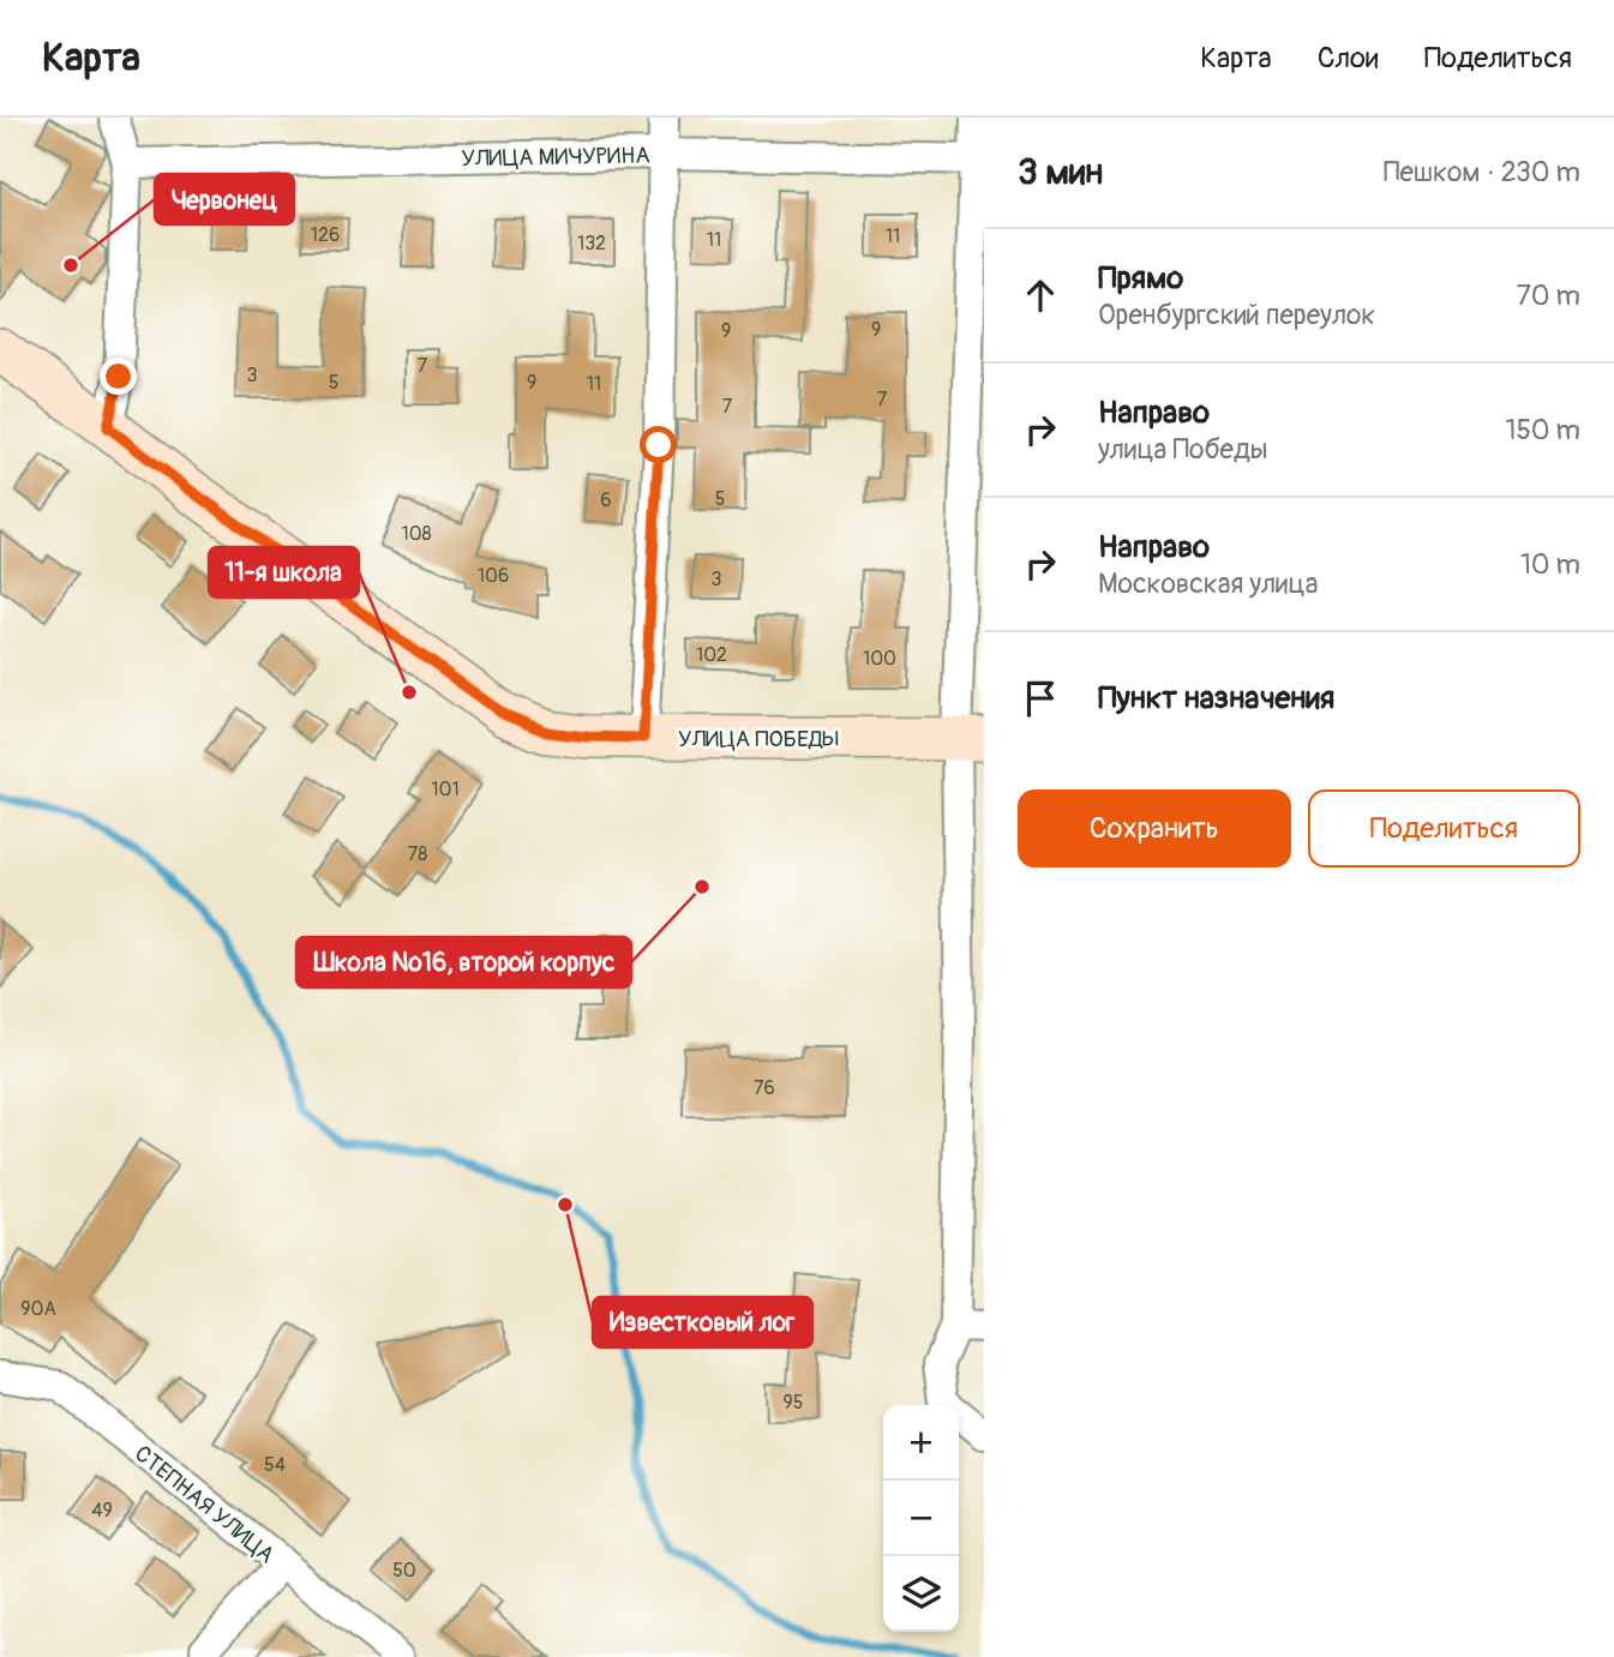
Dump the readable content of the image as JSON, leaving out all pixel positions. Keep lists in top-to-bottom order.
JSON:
{
  "streets": {
    "street": ["УЛИЦА МИЧУРИНА", "УЛИЦА ПОБЕДЫ", "СТЕПНАЯ УЛИЦА"]
  },
  "places": [
    "Червонец",
    "11-я школа",
    "Школа №16, второй корпус",
    "Известковый лог"
  ],
  "house_numbers": [
    "126",
    "11",
    "11",
    "132",
    "9",
    "9",
    "7",
    "3",
    "5",
    "9",
    "11",
    "7",
    "7",
    "5",
    "6",
    "108",
    "106",
    "3",
    "102",
    "100",
    "101",
    "78",
    "76",
    "90А",
    "95",
    "54",
    "49",
    "50"
  ],
  "page": {
    "header": "Карта",
    "nav": ["Карта", "Слои", "Поделиться"],
    "heading": ["3 мин", "Пешком · 230 m"],
    "list": [
      ["Прямо", "Оренбургский переулок", "70 m"],
      ["Направо", "улица Победы", "150 m"],
      ["Направо", "Московская улица", "10 m"],
      "Пункт назначения"
    ],
    "buttons": ["Сохранить", "Поделиться"],
    "map_buttons": ["+", "−"]
  }
}
